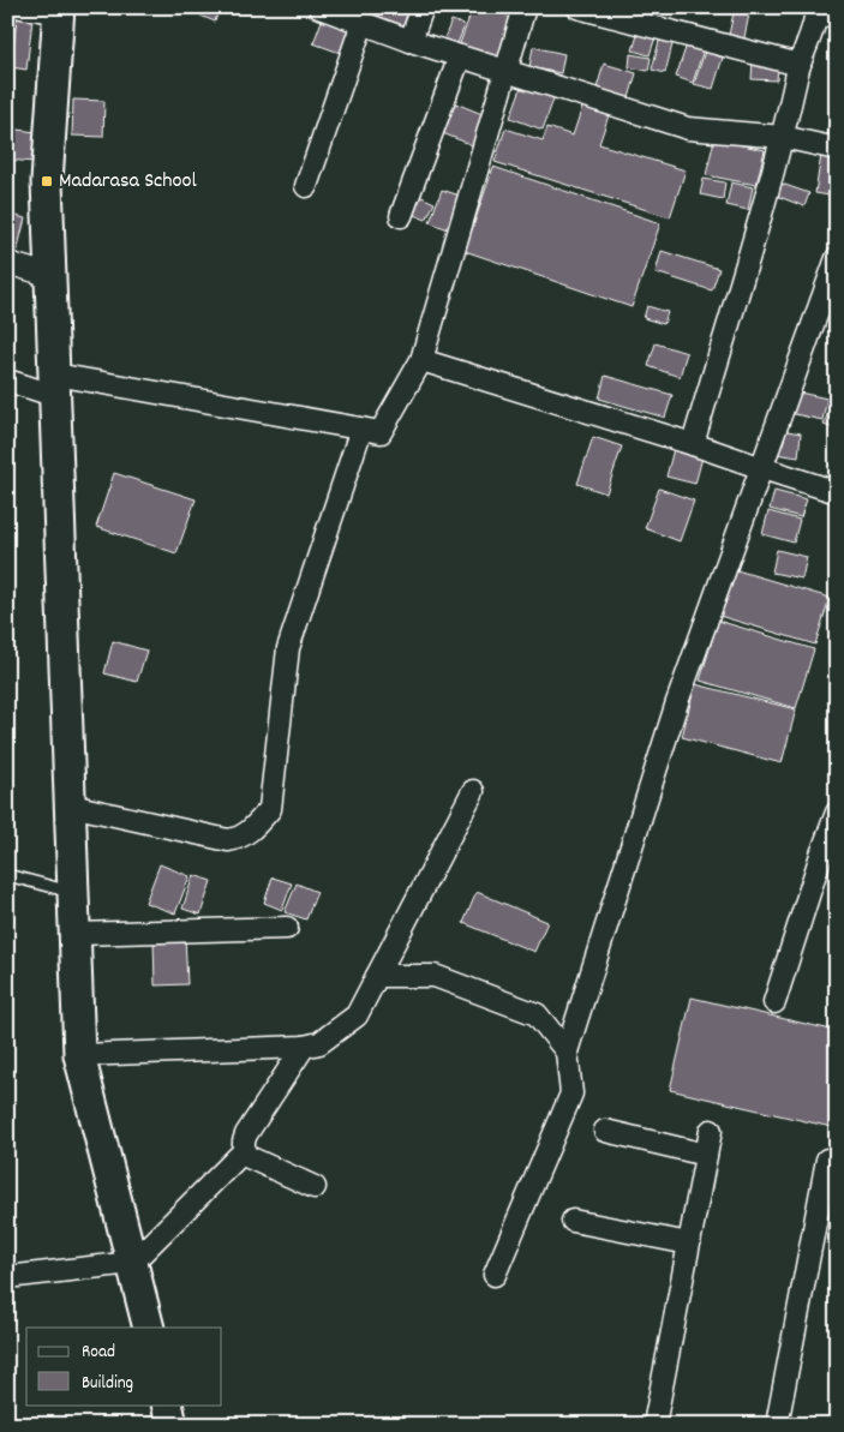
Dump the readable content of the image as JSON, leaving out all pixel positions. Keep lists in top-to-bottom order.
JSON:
{
  "places": {
    "transit": ["Madarasa School"]
  },
  "legend": ["Road", "Building"]
}
